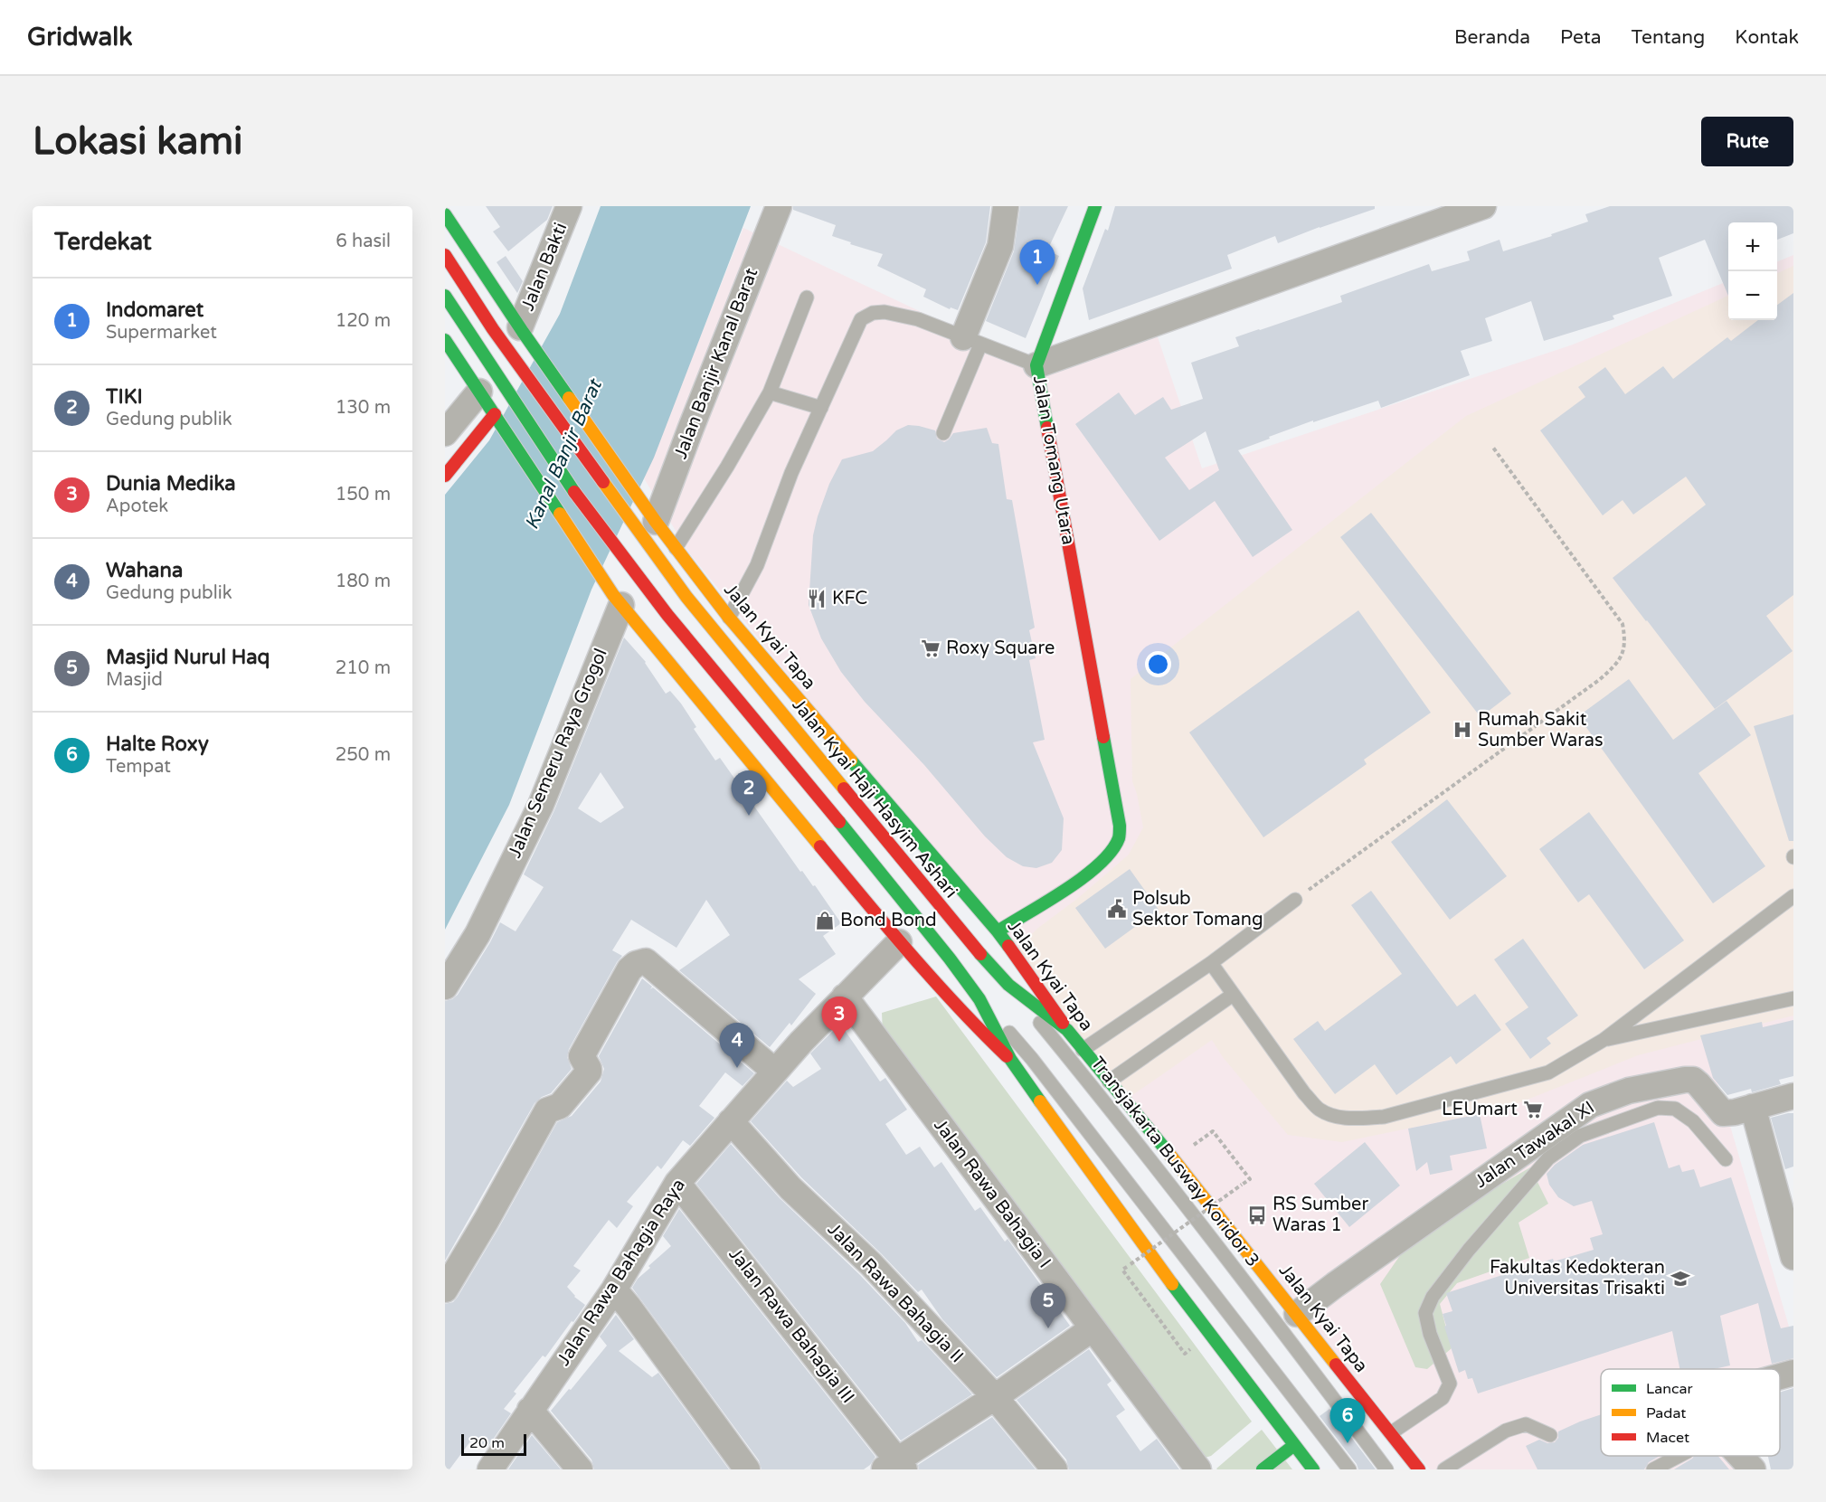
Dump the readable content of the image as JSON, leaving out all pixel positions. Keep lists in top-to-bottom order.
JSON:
{
  "streets": {
    "main road": ["Jalan Tomang Utara", "Jalan Kyai Tapa", "Jalan Kyai Haji Hasyim Ashari"],
    "street": [
      "Jalan Bakti",
      "Jalan Banjir Kanal Barat",
      "Jalan Semeru Raya Grogol",
      "Jalan Tawakal XI",
      "Jalan Rawa Bahagia I",
      "Jalan Rawa Bahagia Raya",
      "Jalan Rawa Bahagia II",
      "Jalan Rawa Bahagia III"
    ],
    "lane": ["Transjakarta Busway Koridor 3"]
  },
  "crossings": [
    ["Jalan Banjir Kanal Barat", "Jalan Kyai Tapa"],
    ["Jalan Tomang Utara", "Jalan Kyai Tapa"],
    ["Jalan Kyai Tapa", "Jalan Kyai Haji Hasyim Ashari"],
    ["Jalan Kyai Tapa", "Jalan Tawakal XI"],
    ["Jalan Kyai Haji Hasyim Ashari", "Transjakarta Busway Koridor 3"],
    ["Jalan Rawa Bahagia I", "Jalan Rawa Bahagia Raya"],
    ["Jalan Rawa Bahagia Raya", "Jalan Rawa Bahagia II"],
    ["Jalan Rawa Bahagia Raya", "Jalan Rawa Bahagia III"]
  ],
  "water": ["Kanal Banjir Barat"],
  "places": {
    "restaurant": ["KFC"],
    "supermarket": ["Roxy Square", "LEUmart"],
    "hospital": ["Rumah Sakit Sumber Waras"],
    "public building": ["Polsub Sektor Tomang"],
    "shop": ["Bond Bond"],
    "bus stop": ["RS Sumber Waras 1"],
    "school or university": ["Fakultas Kedokteran Universitas Trisakti"]
  },
  "legend": ["Lancar", "Padat", "Macet"],
  "scale_bar": "20 m",
  "page": {
    "header": "Gridwalk",
    "nav": [
      "Beranda",
      "Peta",
      "Tentang",
      "Kontak"
    ],
    "buttons": "Rute",
    "title": "Lokasi kami",
    "heading": ["Terdekat", "6 hasil"],
    "map_buttons": ["+", "−"],
    "pins": [
      "1",
      "2",
      "3",
      "4",
      "5",
      "6"
    ],
    "list": [
      {
        "mark": "1",
        "name": "Indomaret",
        "note": "Supermarket",
        "value": "120 m"
      },
      {
        "mark": "2",
        "name": "TIKI",
        "note": "Gedung publik",
        "value": "130 m"
      },
      {
        "mark": "3",
        "name": "Dunia Medika",
        "note": "Apotek",
        "value": "150 m"
      },
      {
        "mark": "4",
        "name": "Wahana",
        "note": "Gedung publik",
        "value": "180 m"
      },
      {
        "mark": "5",
        "name": "Masjid Nurul Haq",
        "note": "Masjid",
        "value": "210 m"
      },
      {
        "mark": "6",
        "name": "Halte Roxy",
        "note": "Tempat",
        "value": "250 m"
      }
    ],
    "scale": "20 m"
  }
}
